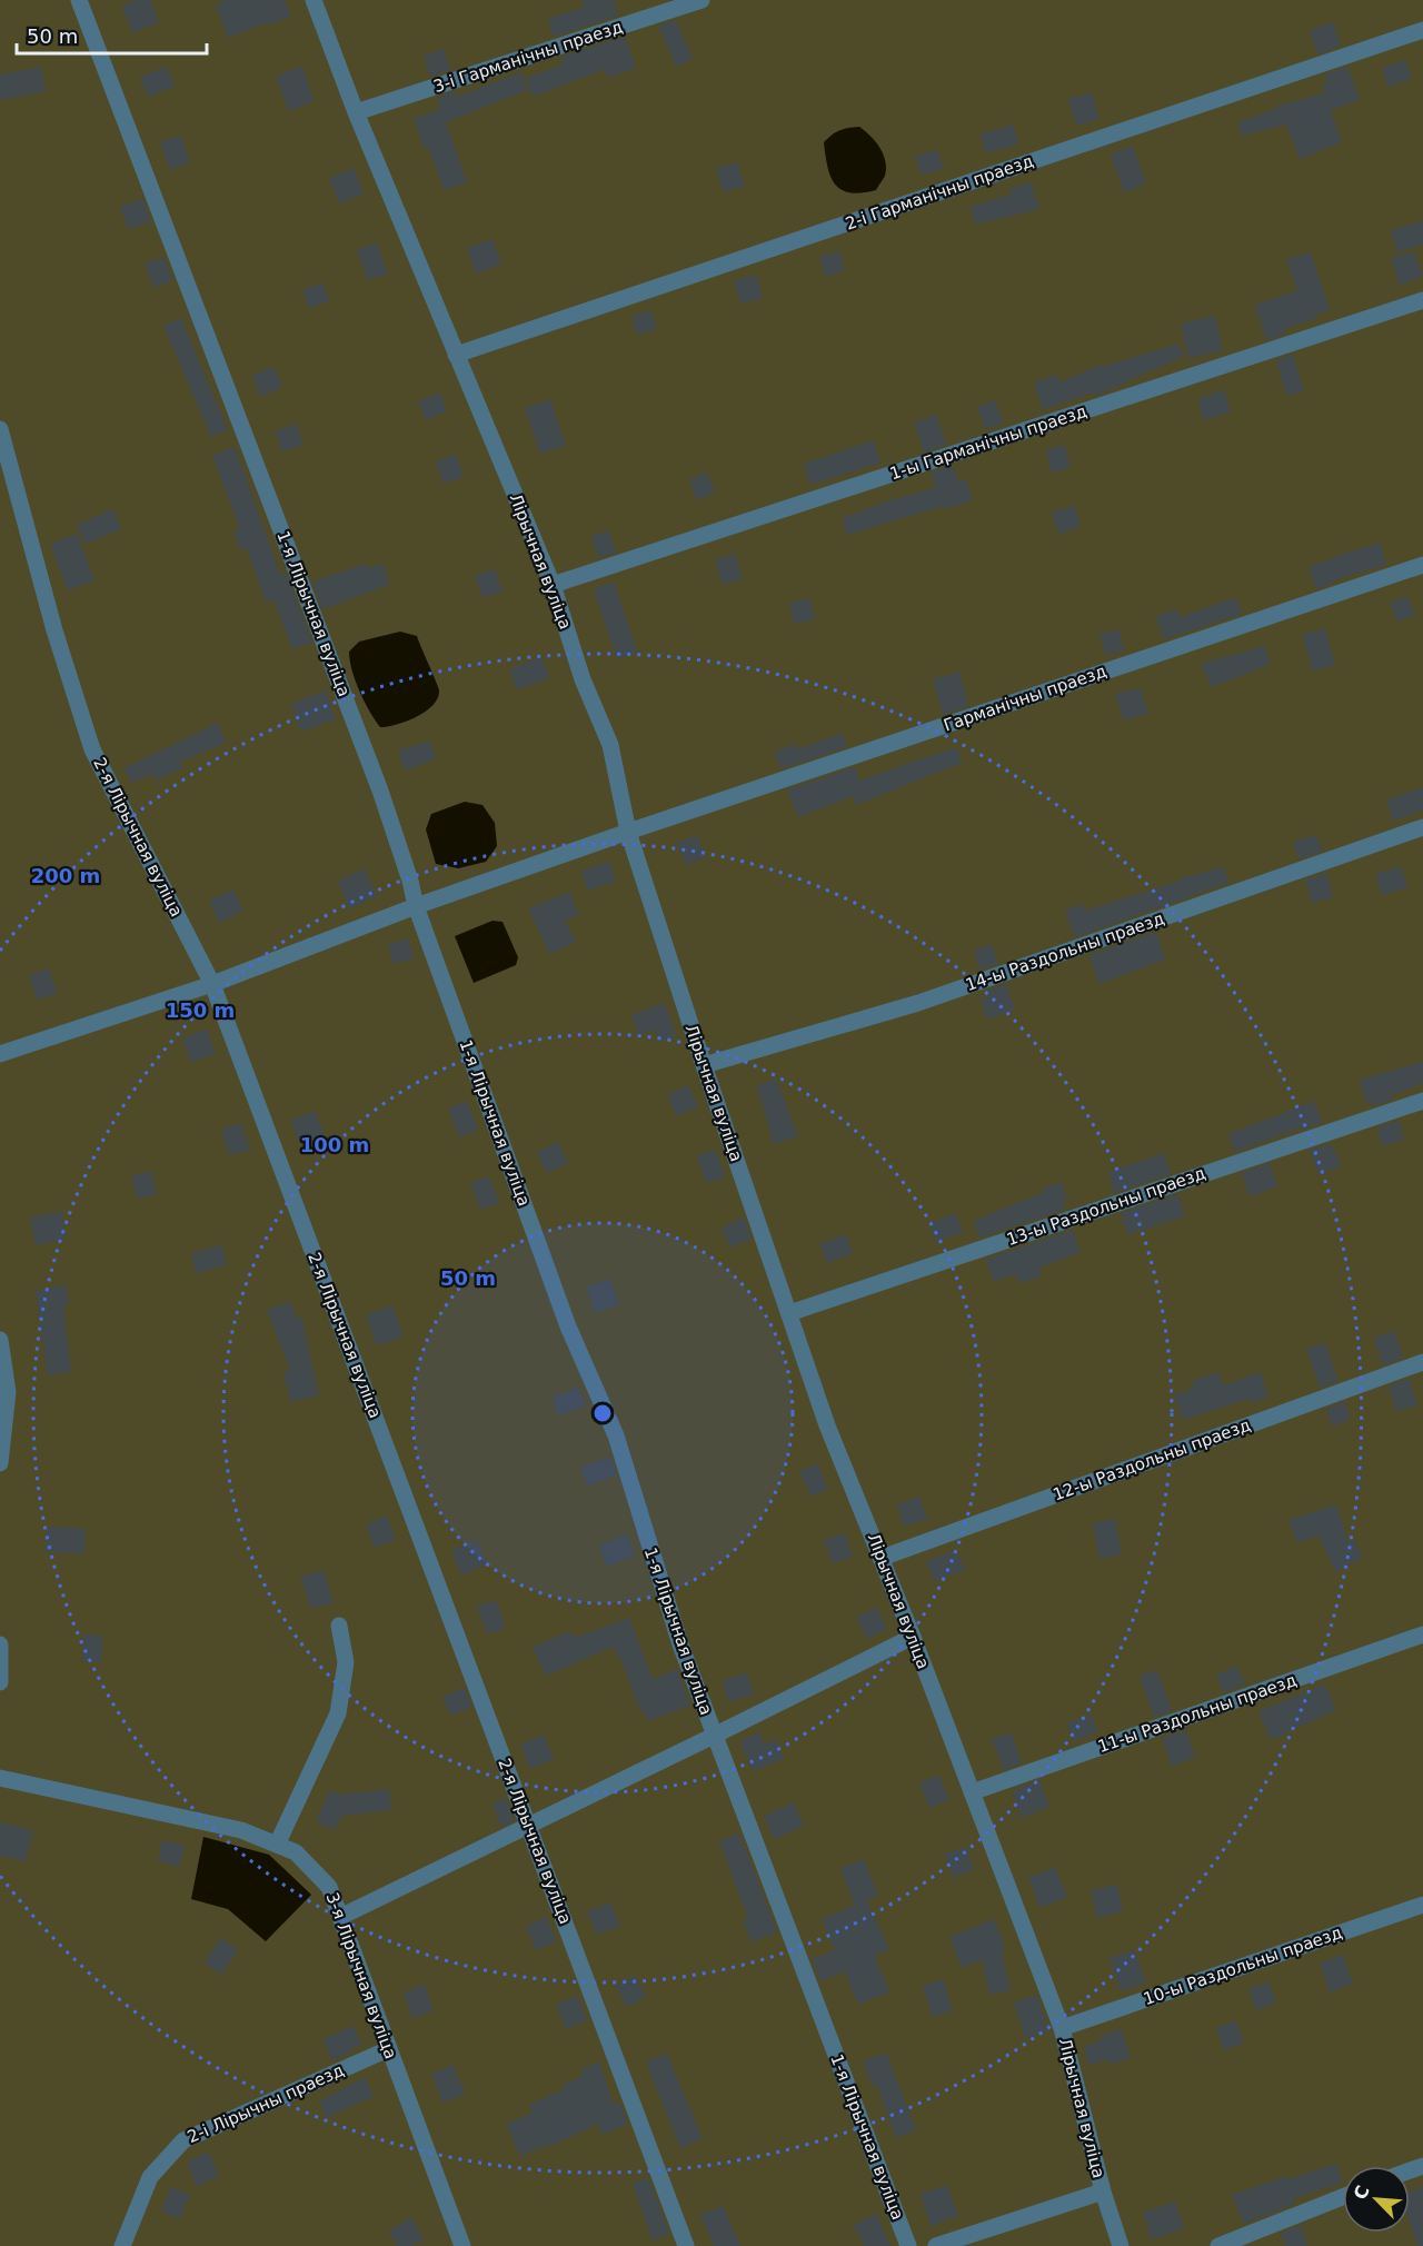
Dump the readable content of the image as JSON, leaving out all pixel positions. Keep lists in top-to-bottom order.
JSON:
{
  "streets": {
    "street": [
      "3-і Гарманічны праезд",
      "2-і Гарманічны праезд",
      "1-ы Гарманічны праезд",
      "Лірычная вуліца",
      "1-я Лірычная вуліца",
      "Гарманічны праезд",
      "2-я Лірычная вуліца",
      "14-ы Раздольны праезд",
      "13-ы Раздольны праезд",
      "12-ы Раздольны праезд",
      "11-ы Раздольны праезд",
      "10-ы Раздольны праезд",
      "3-я Лірычная вуліца",
      "2-і Лірычны праезд"
    ]
  },
  "crossings": [
    ["3-і Гарманічны праезд", "Лірычная вуліца"],
    ["2-і Гарманічны праезд", "Лірычная вуліца"],
    ["1-ы Гарманічны праезд", "Лірычная вуліца"],
    ["Лірычная вуліца", "Гарманічны праезд"],
    ["Лірычная вуліца", "14-ы Раздольны праезд"],
    ["Лірычная вуліца", "13-ы Раздольны праезд"],
    ["Лірычная вуліца", "12-ы Раздольны праезд"],
    ["Лірычная вуліца", "11-ы Раздольны праезд"],
    ["Лірычная вуліца", "10-ы Раздольны праезд"],
    ["1-я Лірычная вуліца", "Гарманічны праезд"],
    ["Гарманічны праезд", "2-я Лірычная вуліца"],
    ["3-я Лірычная вуліца", "2-і Лірычны праезд"]
  ],
  "scale_bar": "50 m",
  "north": "top left",
  "rings": [
    "200 m",
    "150 m",
    "100 m",
    "50 m"
  ]
}
